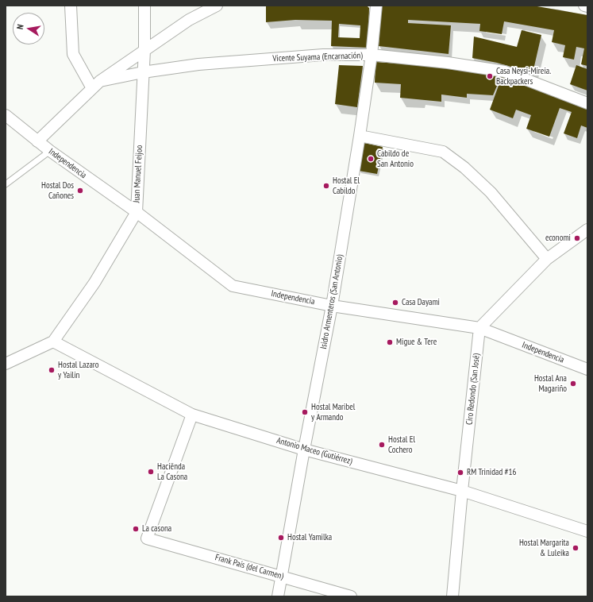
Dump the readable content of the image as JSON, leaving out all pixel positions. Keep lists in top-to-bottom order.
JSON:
{
  "streets": {
    "street": [
      "Vicente Suyama (Encarnación)",
      "Independencia",
      "Juan Manuel Feijoo",
      "Isidro Armenteros (San Antonio)",
      "Ciro Redondo (San José)",
      "Antonio Maceo (Gutiérrez)",
      "Frank País (del Carmen)"
    ]
  },
  "crossings": [
    ["Vicente Suyama (Encarnación)", "Juan Manuel Feijoo"],
    ["Vicente Suyama (Encarnación)", "Isidro Armenteros (San Antonio)"],
    ["Independencia", "Juan Manuel Feijoo"],
    ["Independencia", "Isidro Armenteros (San Antonio)"],
    ["Independencia", "Ciro Redondo (San José)"],
    ["Juan Manuel Feijoo", "Antonio Maceo (Gutiérrez)"],
    ["Isidro Armenteros (San Antonio)", "Antonio Maceo (Gutiérrez)"],
    ["Isidro Armenteros (San Antonio)", "Frank País (del Carmen)"],
    ["Ciro Redondo (San José)", "Antonio Maceo (Gutiérrez)"],
    ["Antonio Maceo (Gutiérrez)", "Frank País (del Carmen)"]
  ],
  "places": [
    "Casa Neysi-Mireia. Backpackers",
    "Cabildo de San Antonio",
    "Hostal El Cabildo",
    "Hostal Dos Cañones",
    "economi",
    "Casa Dayami",
    "Migue & Tere",
    "Hostal Lazaro y Yailin",
    "Hostal Ana Magariño",
    "Hostal Maribel y Armando",
    "Hostal El Cochero",
    "Haciënda La Casona",
    "RM Trinidad #16",
    "La casona",
    "Hostal Yamilka",
    "Hostal Margarita & Luleika"
  ],
  "north": "left"
}
